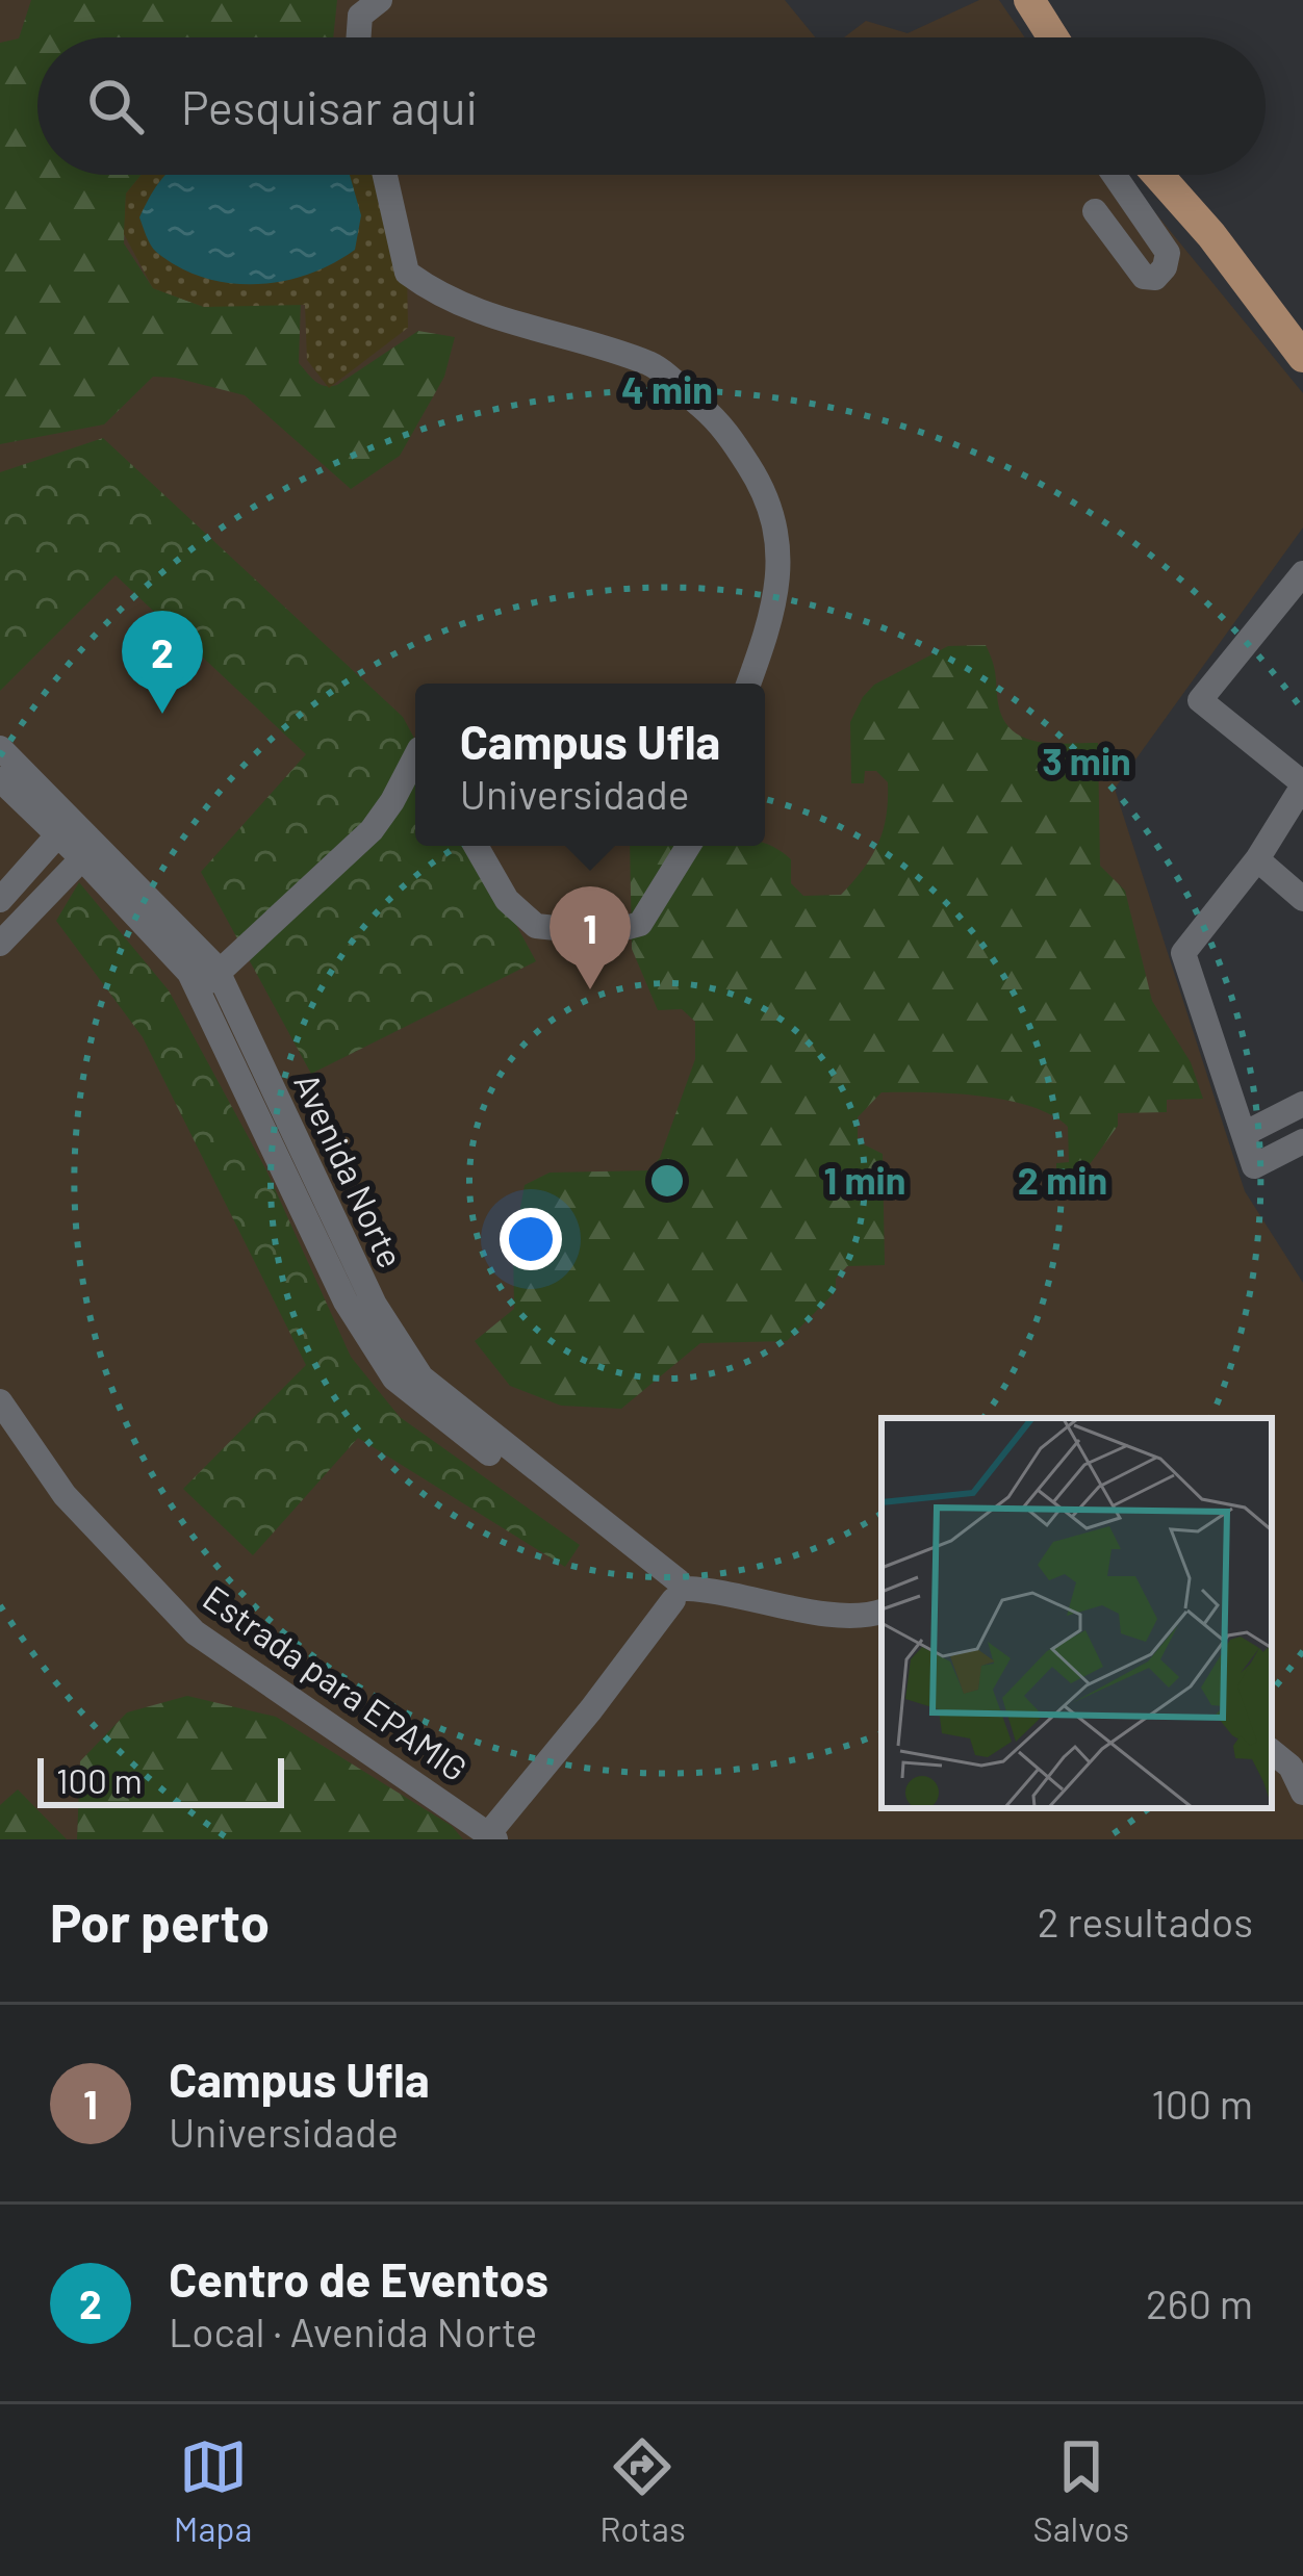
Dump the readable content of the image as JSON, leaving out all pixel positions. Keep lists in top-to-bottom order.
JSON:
{
  "streets": {
    "street": ["Avenida Norte", "Estrada para EPAMIG"]
  },
  "scale_bar": "100 m",
  "page": {
    "search": "Pesquisar aqui",
    "pins": ["2", "1"],
    "popup": ["Campus Ufla", "Universidade"],
    "scale": "100 m",
    "heading": ["Por perto", "2 resultados"],
    "list": [
      {
        "mark": "1",
        "name": "Campus Ufla",
        "note": "Universidade",
        "value": "100 m"
      },
      {
        "mark": "2",
        "name": "Centro de Eventos",
        "note": "Local · Avenida Norte",
        "value": "260 m"
      }
    ],
    "nav": ["Mapa", "Rotas", "Salvos"]
  },
  "rings": [
    "4 min",
    "3 min",
    "1 min",
    "2 min"
  ]
}
